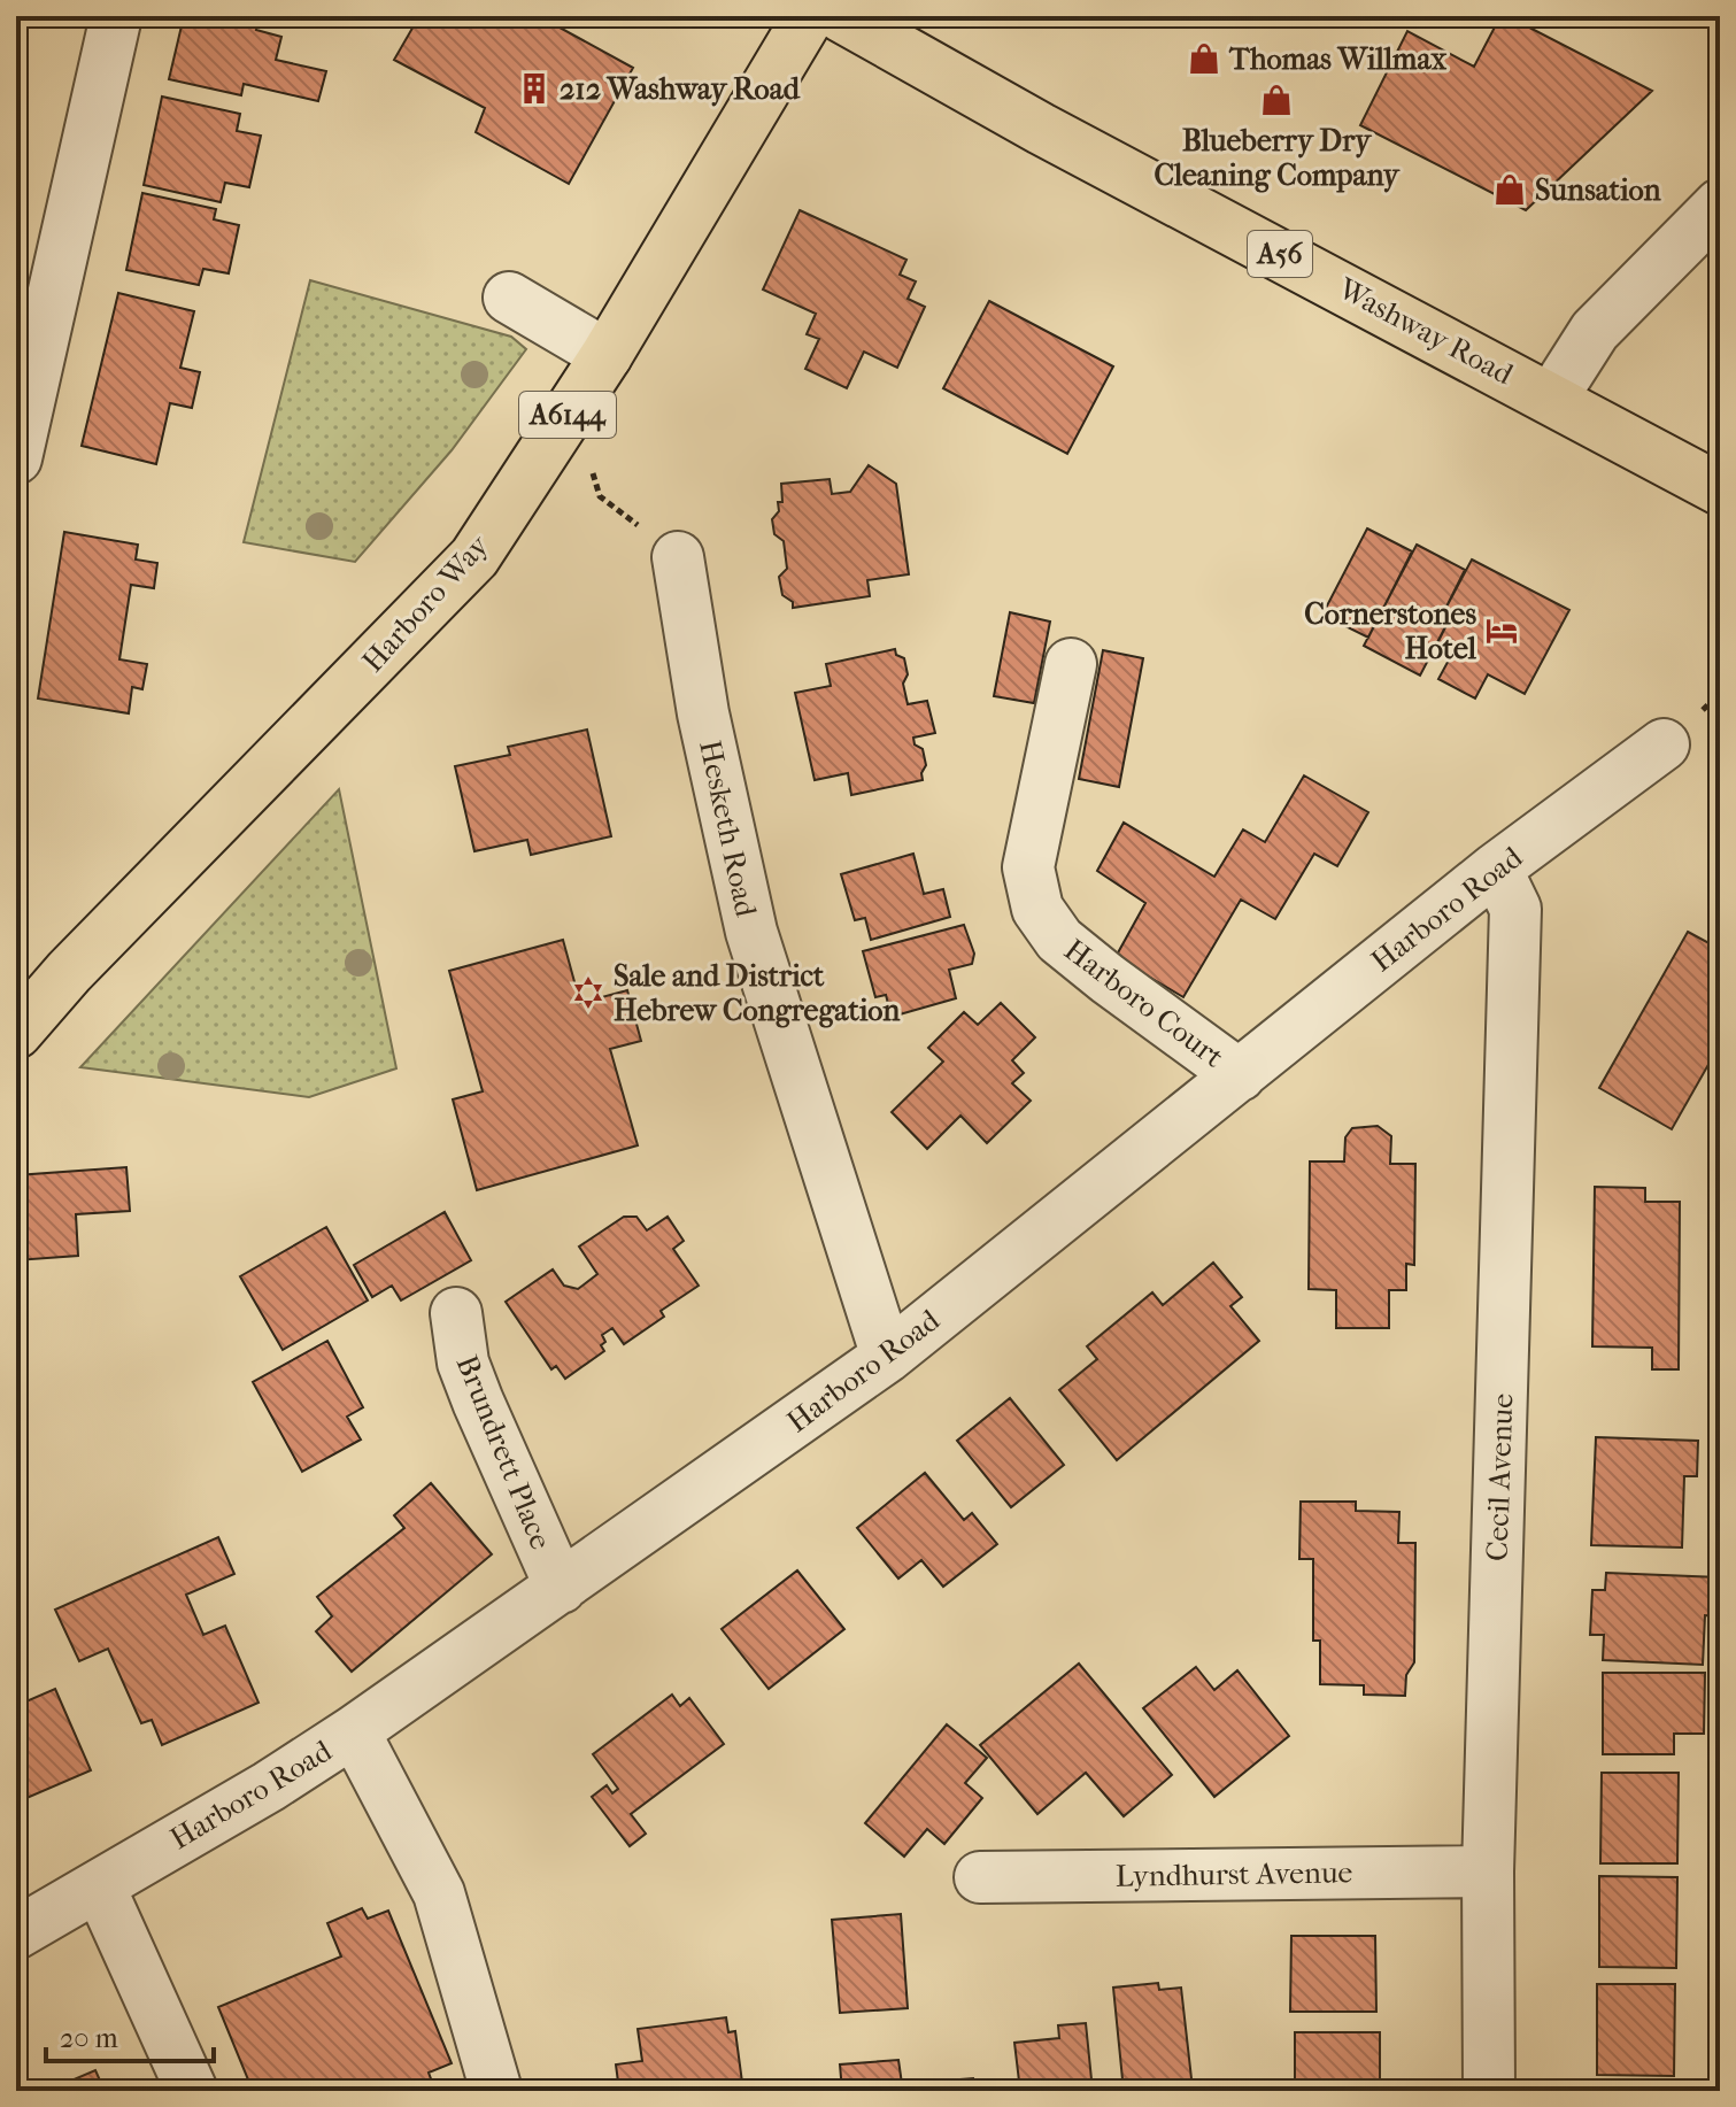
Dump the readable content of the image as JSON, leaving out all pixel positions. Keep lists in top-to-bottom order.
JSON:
{
  "streets": {
    "main road": [
      "A56",
      "Washway Road",
      "A6144",
      "Harboro Way"
    ],
    "street": [
      "Hesketh Road",
      "Harboro Road",
      "Harboro Court",
      "Brundrett Place",
      "Cecil Avenue",
      "Lyndhurst Avenue"
    ]
  },
  "crossings": [
    ["Hesketh Road", "Harboro Road"],
    ["Harboro Road", "Harboro Court"],
    ["Harboro Road", "Brundrett Place"],
    ["Harboro Road", "Cecil Avenue"],
    ["Cecil Avenue", "Lyndhurst Avenue"]
  ],
  "places": {
    "shop": ["Thomas Willmax", "Blueberry Dry Cleaning Company", "Sunsation"],
    "building": ["212 Washway Road"],
    "hotel": ["Cornerstones Hotel"],
    "synagogue": ["Sale and District Hebrew Congregation"]
  },
  "scale_bar": "20 m"
}
